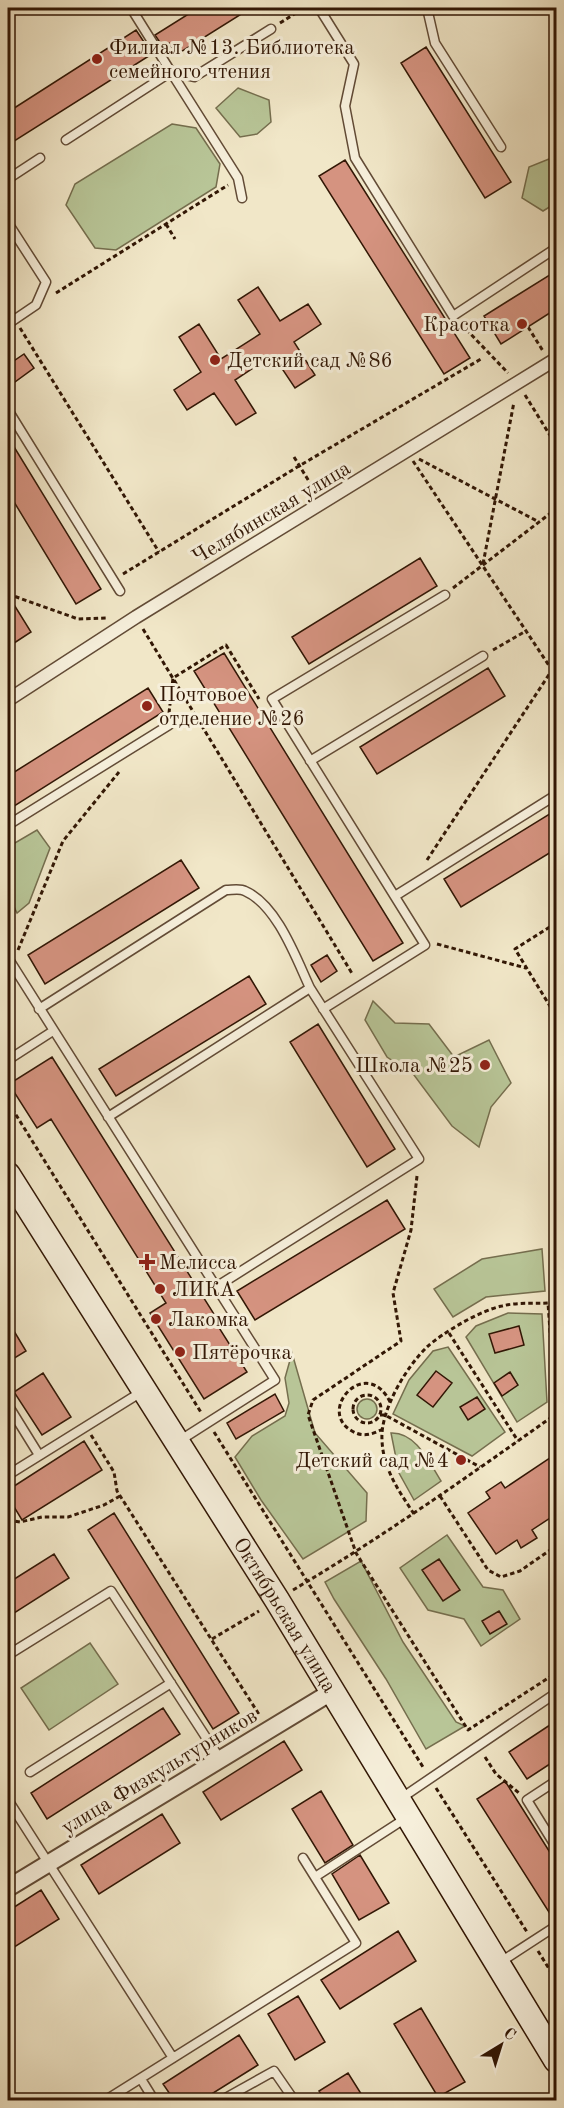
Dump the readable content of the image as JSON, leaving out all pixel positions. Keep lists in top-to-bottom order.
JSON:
{
  "streets": {
    "main road": ["Октябрьская улица"],
    "street": ["Челябинская улица", "улица Физкультурников"]
  },
  "crossings": [
    ["Октябрьская улица", "улица Физкультурников"]
  ],
  "places": {
    "other": [
      "Филиал №13. Библиотека семейного чтения",
      "Красотка",
      "Детский сад №86",
      "Почтовое отделение №26",
      "Школа №25",
      "ЛИКА",
      "Лакомка",
      "Пятёрочка",
      "Детский сад №4"
    ],
    "health": ["Мелисса"]
  },
  "north": "top right"
}
